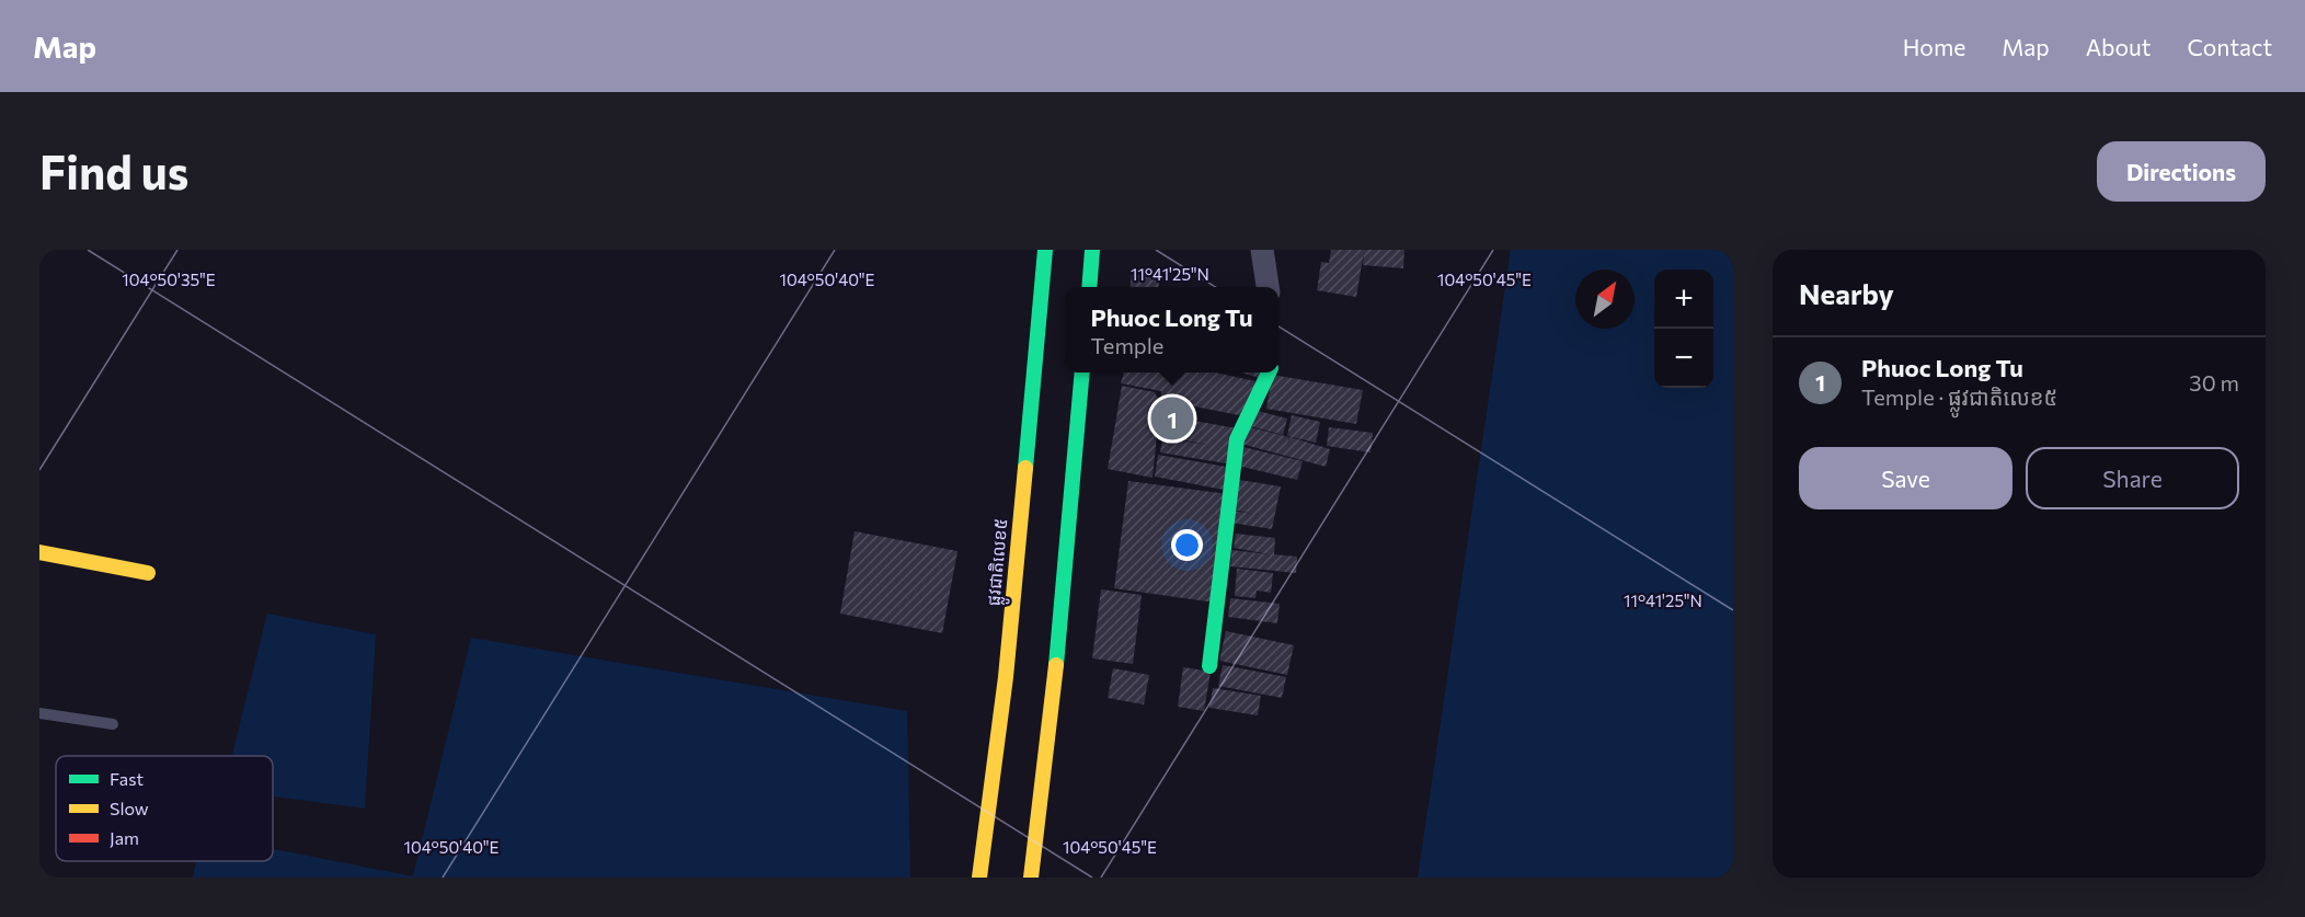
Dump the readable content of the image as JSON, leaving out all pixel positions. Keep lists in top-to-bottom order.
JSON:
{
  "streets": {
    "main road": ["ផ្លូវជាតិលេខ៥"]
  },
  "legend": ["Fast", "Slow", "Jam"],
  "north": "top right",
  "page": {
    "header": "Map",
    "nav": [
      "Home",
      "Map",
      "About",
      "Contact"
    ],
    "buttons": [
      "Directions",
      ["Save", "Share"]
    ],
    "title": "Find us",
    "heading": "Nearby",
    "map_buttons": ["+", "−"],
    "popup": ["Phuoc Long Tu", "Temple"],
    "list": [
      {
        "mark": "1",
        "name": "Phuoc Long Tu",
        "note": "Temple · ផ្លូវជាតិលេខ៥",
        "value": "30 m"
      }
    ],
    "pins": "1"
  },
  "coordinates": [
    "11°41'25\"N",
    "104°50'45\"E",
    "104°50'35\"E",
    "104°50'40\"E"
  ]
}
